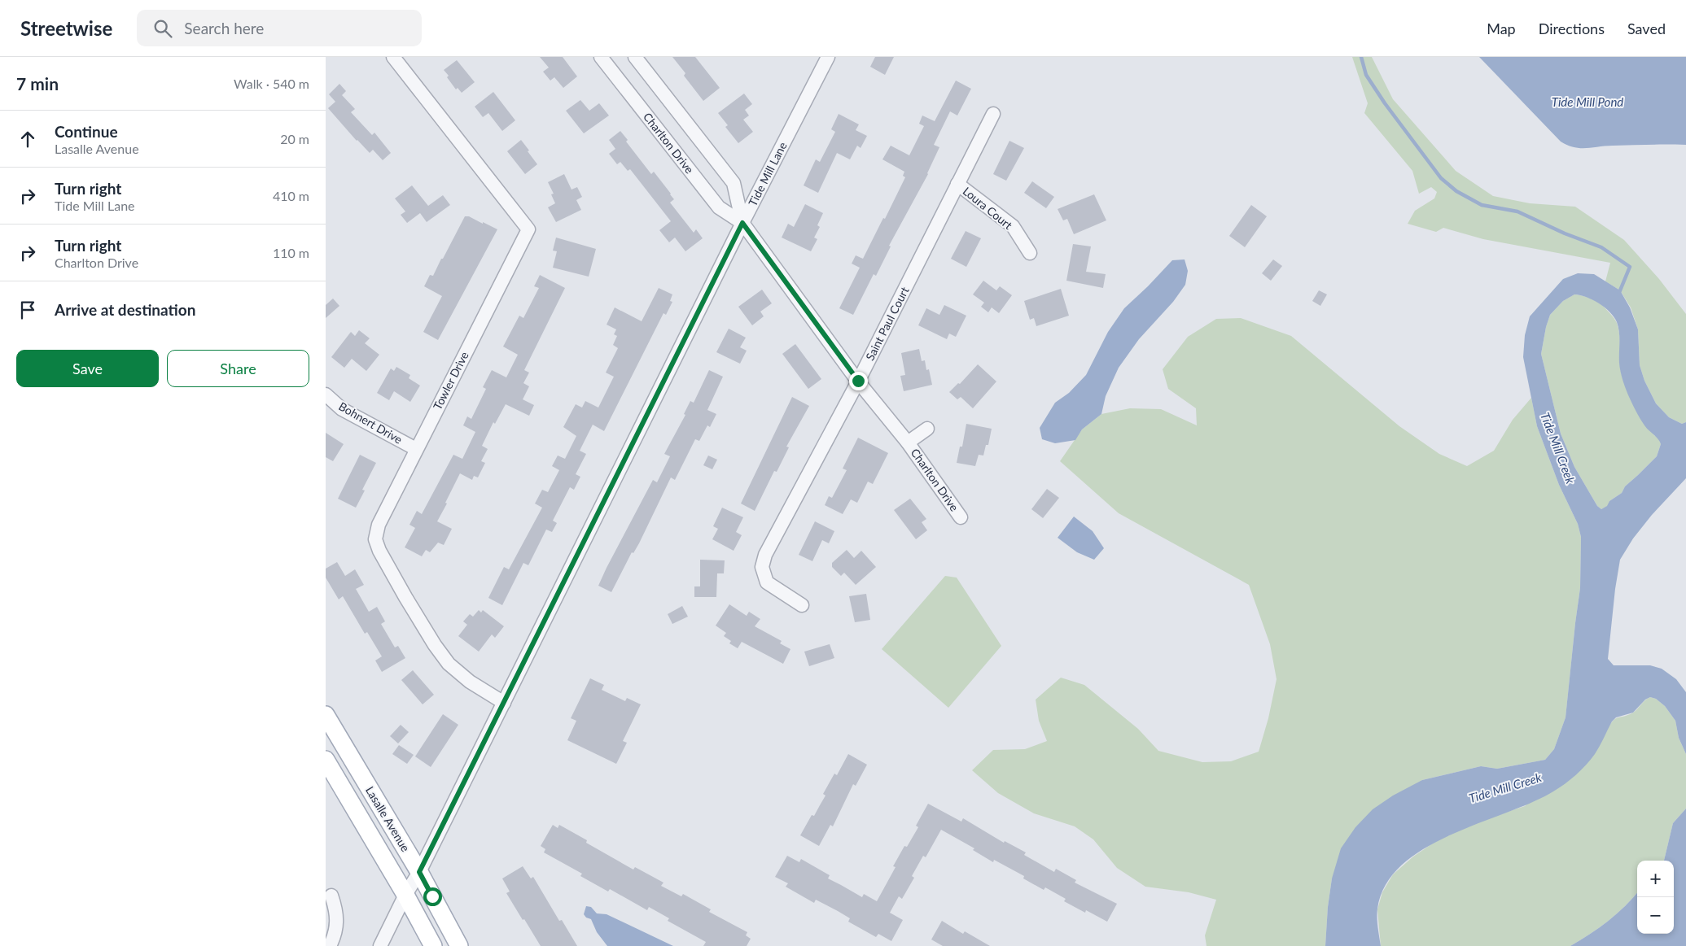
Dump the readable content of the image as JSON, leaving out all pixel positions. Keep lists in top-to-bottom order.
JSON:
{
  "streets": {
    "main road": ["Lasalle Avenue"],
    "street": [
      "Charlton Drive",
      "Tide Mill Lane",
      "Loura Court",
      "Saint Paul Court",
      "Towler Drive",
      "Bohnert Drive"
    ]
  },
  "crossings": [
    ["Charlton Drive", "Tide Mill Lane"],
    ["Charlton Drive", "Saint Paul Court"],
    ["Tide Mill Lane", "Towler Drive"],
    ["Tide Mill Lane", "Lasalle Avenue"],
    ["Loura Court", "Saint Paul Court"],
    ["Towler Drive", "Bohnert Drive"]
  ],
  "water": ["Tide Mill Pond", "Tide Mill Creek"],
  "page": {
    "header": "Streetwise",
    "search": "Search here",
    "nav": ["Map", "Directions", "Saved"],
    "heading": ["7 min", "Walk · 540 m"],
    "list": [
      ["Continue", "Lasalle Avenue", "20 m"],
      ["Turn right", "Tide Mill Lane", "410 m"],
      ["Turn right", "Charlton Drive", "110 m"],
      "Arrive at destination"
    ],
    "buttons": ["Save", "Share"],
    "map_buttons": ["+", "−"]
  }
}
